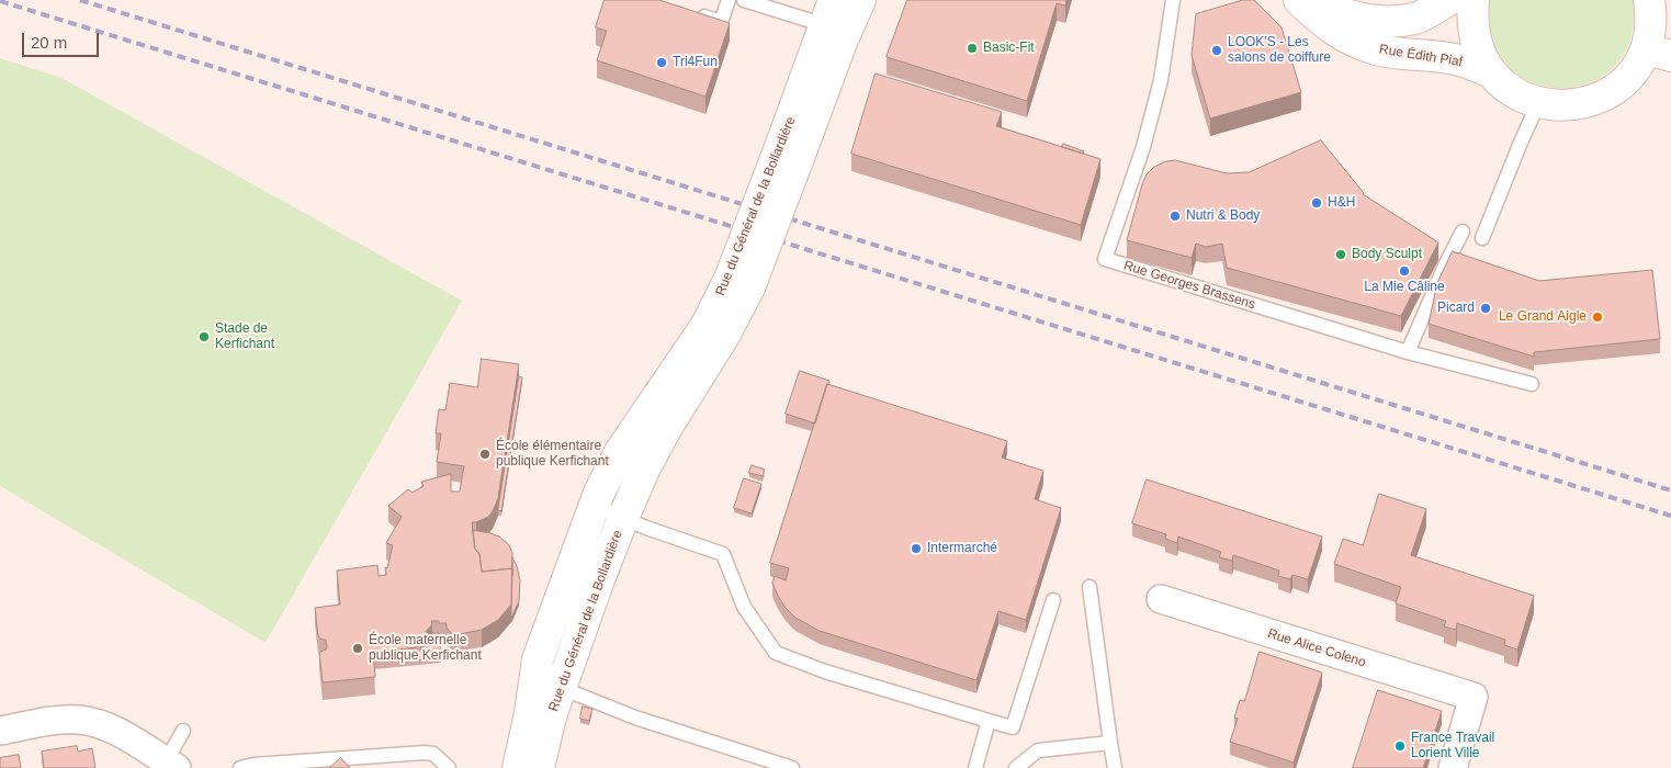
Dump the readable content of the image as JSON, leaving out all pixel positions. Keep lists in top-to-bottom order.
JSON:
{
  "streets": {
    "main road": ["Rue Édith Piaf", "Rue du Général de la Bollardière"],
    "street": ["Rue Alice Coleno"],
    "lane": ["Rue Georges Brassens"]
  },
  "places": [
    "Basic-Fit",
    "LOOK'S - Les salons de coiffure",
    "Tri4Fun",
    "H&H",
    "Nutri & Body",
    "Body Sculpt",
    "La Mie Câline",
    "Picard",
    "Le Grand Aigle",
    "Stade de Kerfichant",
    "École élémentaire publique Kerfichant",
    "Intermarché",
    "École maternelle publique Kerfichant",
    "France Travail Lorient Ville"
  ],
  "scale_bar": "20 m"
}
